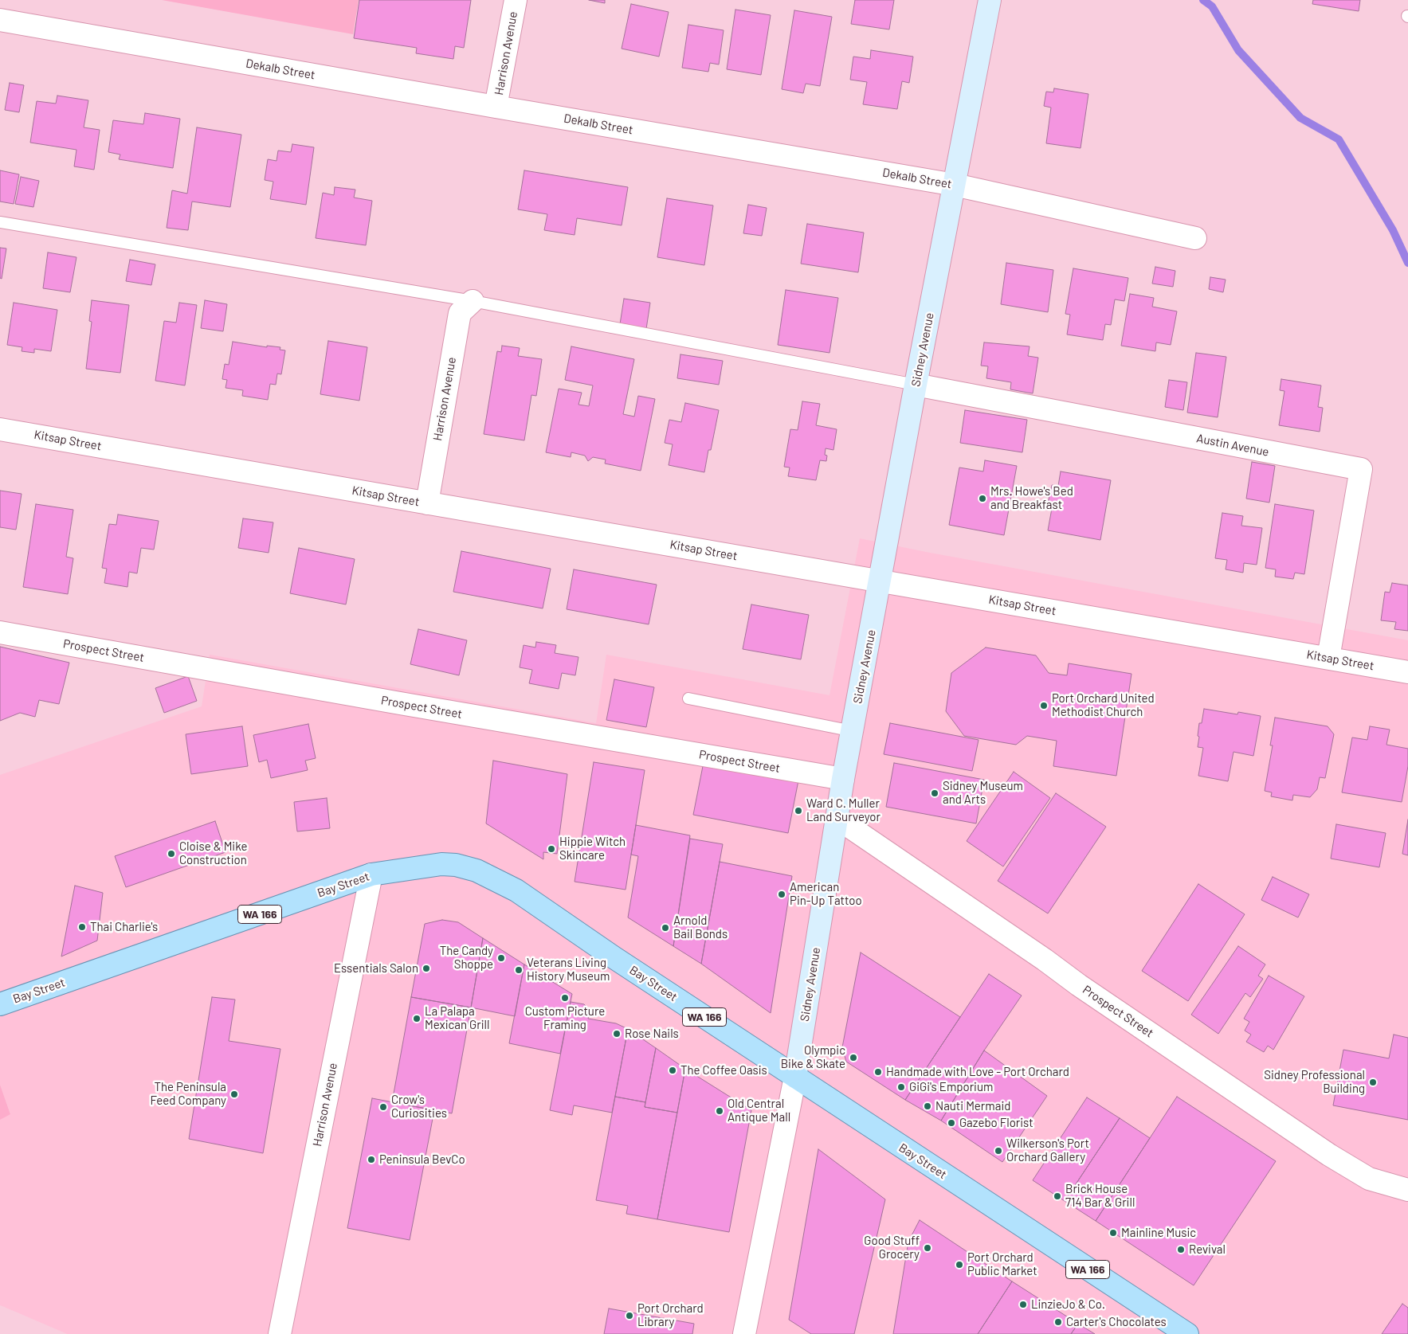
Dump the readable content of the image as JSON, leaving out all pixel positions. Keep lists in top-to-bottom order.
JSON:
{
  "streets": {
    "main road": ["Sidney Avenue", "Bay Street", "WA 166"],
    "street": [
      "Harrison Avenue",
      "Dekalb Street",
      "Kitsap Street",
      "Austin Avenue",
      "Prospect Street"
    ]
  },
  "crossings": [
    ["Harrison Avenue", "Dekalb Street"],
    ["Harrison Avenue", "Kitsap Street"],
    ["Harrison Avenue", "Bay Street"],
    ["Dekalb Street", "Sidney Avenue"],
    ["Sidney Avenue", "Kitsap Street"],
    ["Sidney Avenue", "Austin Avenue"],
    ["Sidney Avenue", "Prospect Street"],
    ["Sidney Avenue", "Bay Street"],
    ["Kitsap Street", "Austin Avenue"]
  ],
  "places": [
    "Mrs. Howe's Bed and Breakfast",
    "Port Orchard United Methodist Church",
    "Sidney Museum and Arts",
    "Ward C. Muller Land Surveyor",
    "Hippie Witch Skincare",
    "Cloise & Mike Construction",
    "American Pin-Up Tattoo",
    "Thai Charlie's",
    "Arnold Bail Bonds",
    "The Candy Shoppe",
    "Essentials Salon",
    "Veterans Living History Museum",
    "Custom Picture Framing",
    "La Palapa Mexican Grill",
    "Rose Nails",
    "Olympic Bike & Skate",
    "The Coffee Oasis",
    "Handmade with Love - Port Orchard",
    "Sidney Professional Building",
    "GiGi's Emporium",
    "The Peninsula Feed Company",
    "Nauti Mermaid",
    "Crow's Curiosities",
    "Old Central Antique Mall",
    "Gazebo Florist",
    "Wilkerson's Port Orchard Gallery",
    "Peninsula BevCo",
    "Brick House 714 Bar & Grill",
    "Mainline Music",
    "Good Stuff Grocery",
    "Revival",
    "Port Orchard Public Market",
    "LinzieJo & Co.",
    "Port Orchard Library",
    "Carter's Chocolates"
  ]
}
